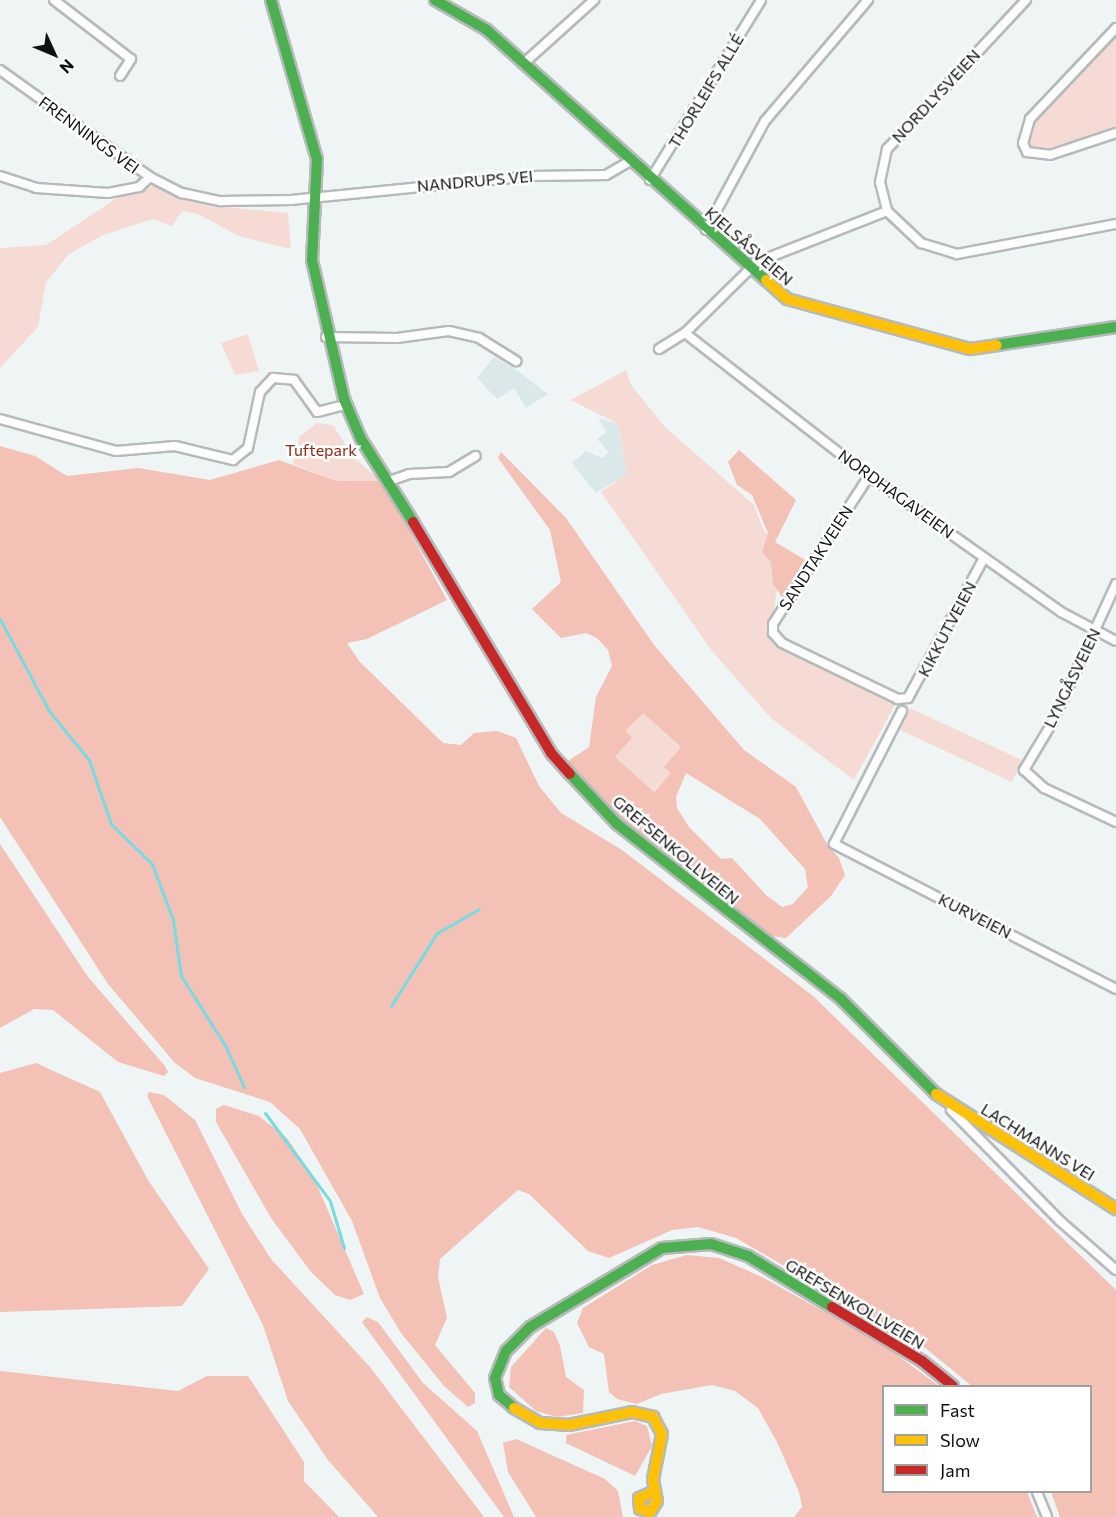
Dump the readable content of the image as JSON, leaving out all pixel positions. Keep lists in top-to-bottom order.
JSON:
{
  "streets": {
    "street": [
      "THORLEIFS ALLÉ",
      "NORDLYSVEIEN",
      "FRENNINGS VEI",
      "NANDRUPS VEI",
      "KJELSÅSVEIEN",
      "NORDHAGAVEIEN",
      "SANDTAKVEIEN",
      "KIKKUTVEIEN",
      "LYNGÅSVEIEN",
      "GREFSENKOLLVEIEN",
      "KURVEIEN",
      "LACHMANNS VEI"
    ]
  },
  "crossings": [
    ["THORLEIFS ALLÉ", "KJELSÅSVEIEN"],
    ["FRENNINGS VEI", "NANDRUPS VEI"],
    ["FRENNINGS VEI", "GREFSENKOLLVEIEN"],
    ["NANDRUPS VEI", "KJELSÅSVEIEN"],
    ["NANDRUPS VEI", "GREFSENKOLLVEIEN"],
    ["NORDHAGAVEIEN", "SANDTAKVEIEN"],
    ["NORDHAGAVEIEN", "KIKKUTVEIEN"],
    ["NORDHAGAVEIEN", "LYNGÅSVEIEN"],
    ["SANDTAKVEIEN", "KIKKUTVEIEN"],
    ["GREFSENKOLLVEIEN", "LACHMANNS VEI"]
  ],
  "parks": ["Tuftepark"],
  "legend": ["Fast", "Slow", "Jam"],
  "north": "bottom right"
}
